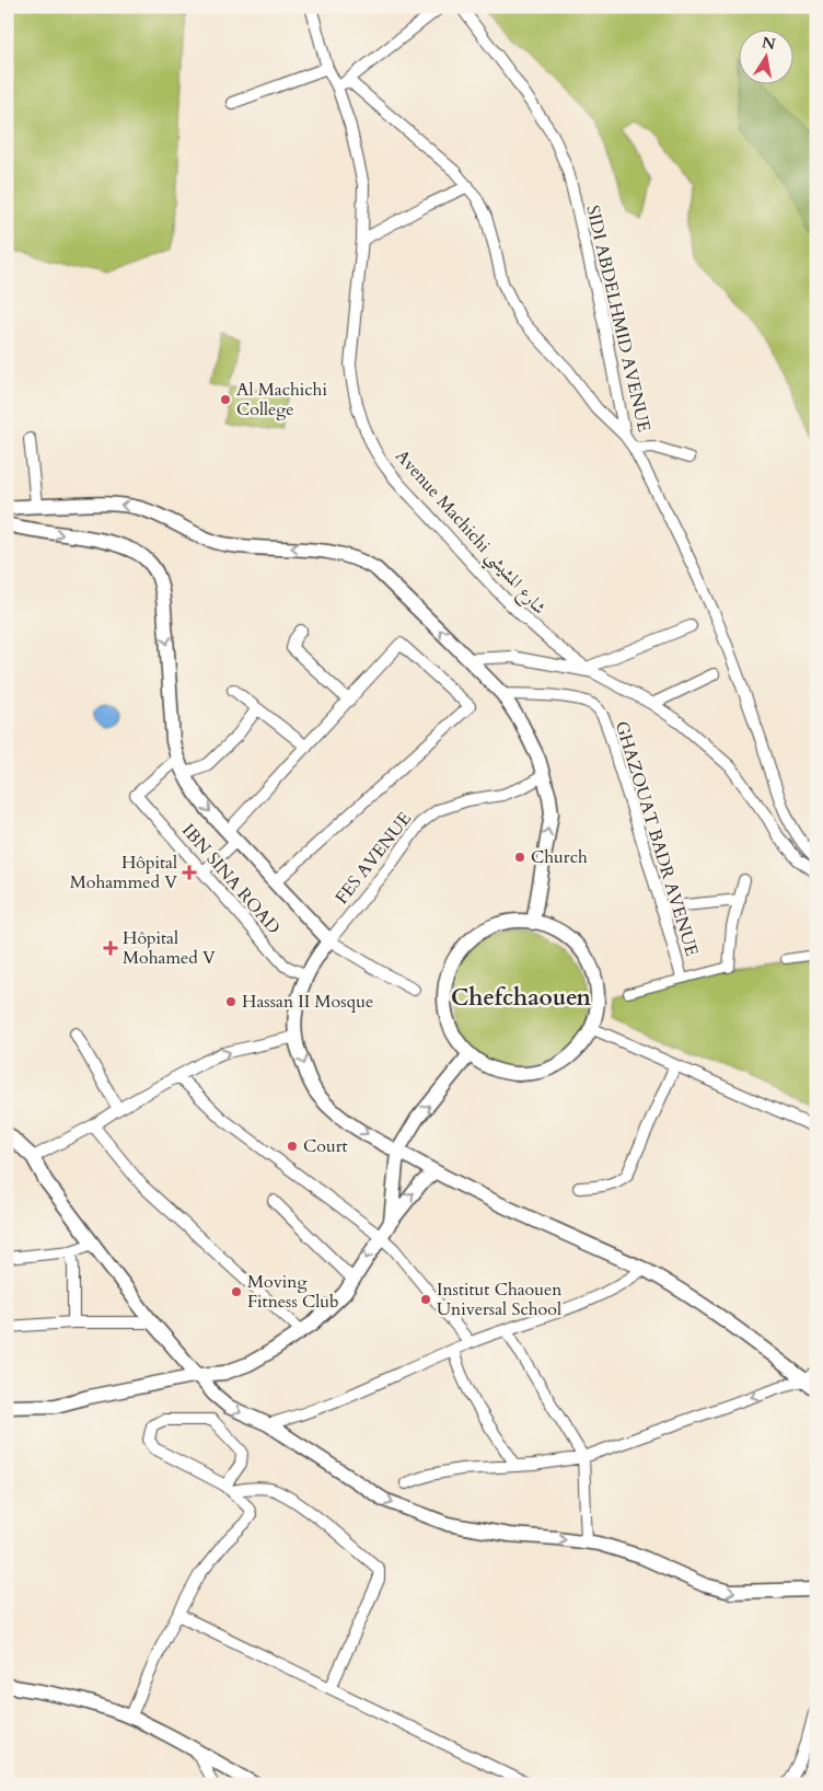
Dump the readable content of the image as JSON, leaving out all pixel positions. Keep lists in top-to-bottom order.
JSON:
{
  "streets": {
    "street": [
      "SIDI ABDELHMID AVENUE",
      "Avenue Machichi شارع المشيشي",
      "GHAZOUAT BADR AVENUE",
      "FES AVENUE",
      "IBN SINA ROAD"
    ]
  },
  "districts": ["Chefchaouen"],
  "places": {
    "other": [
      "Al Machichi College",
      "Church",
      "Hassan II Mosque",
      "Court",
      "Moving Fitness Club",
      "Institut Chaouen Universal School"
    ],
    "health": ["Hôpital Mohammed V", "Hôpital Mohamed V"]
  },
  "north": "top"
}
